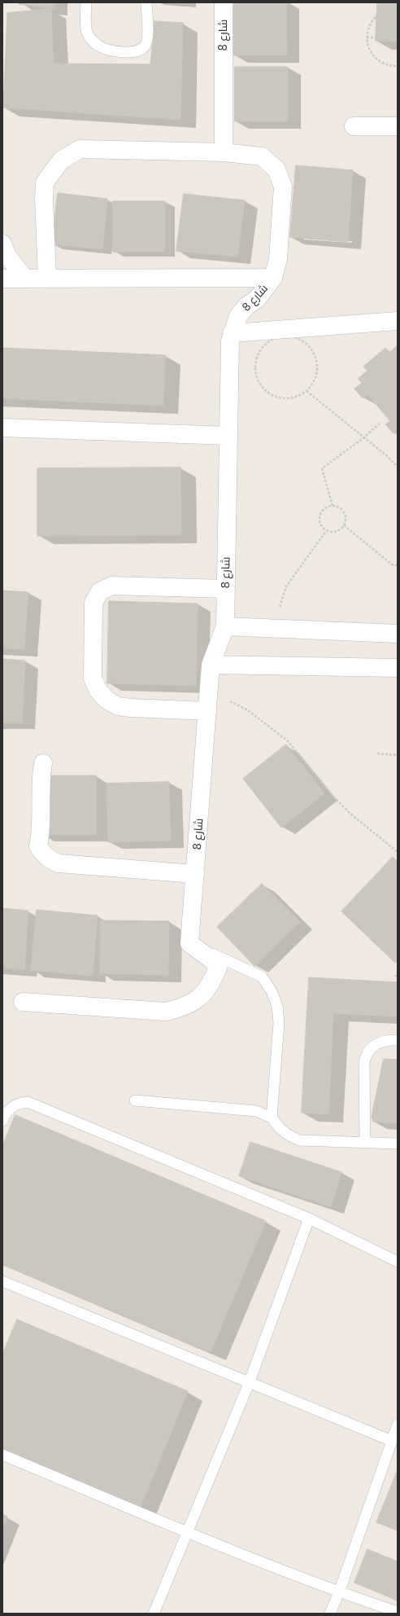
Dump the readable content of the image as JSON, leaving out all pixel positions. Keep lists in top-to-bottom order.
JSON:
{
  "streets": {
    "street": ["شارع 8"]
  }
}
